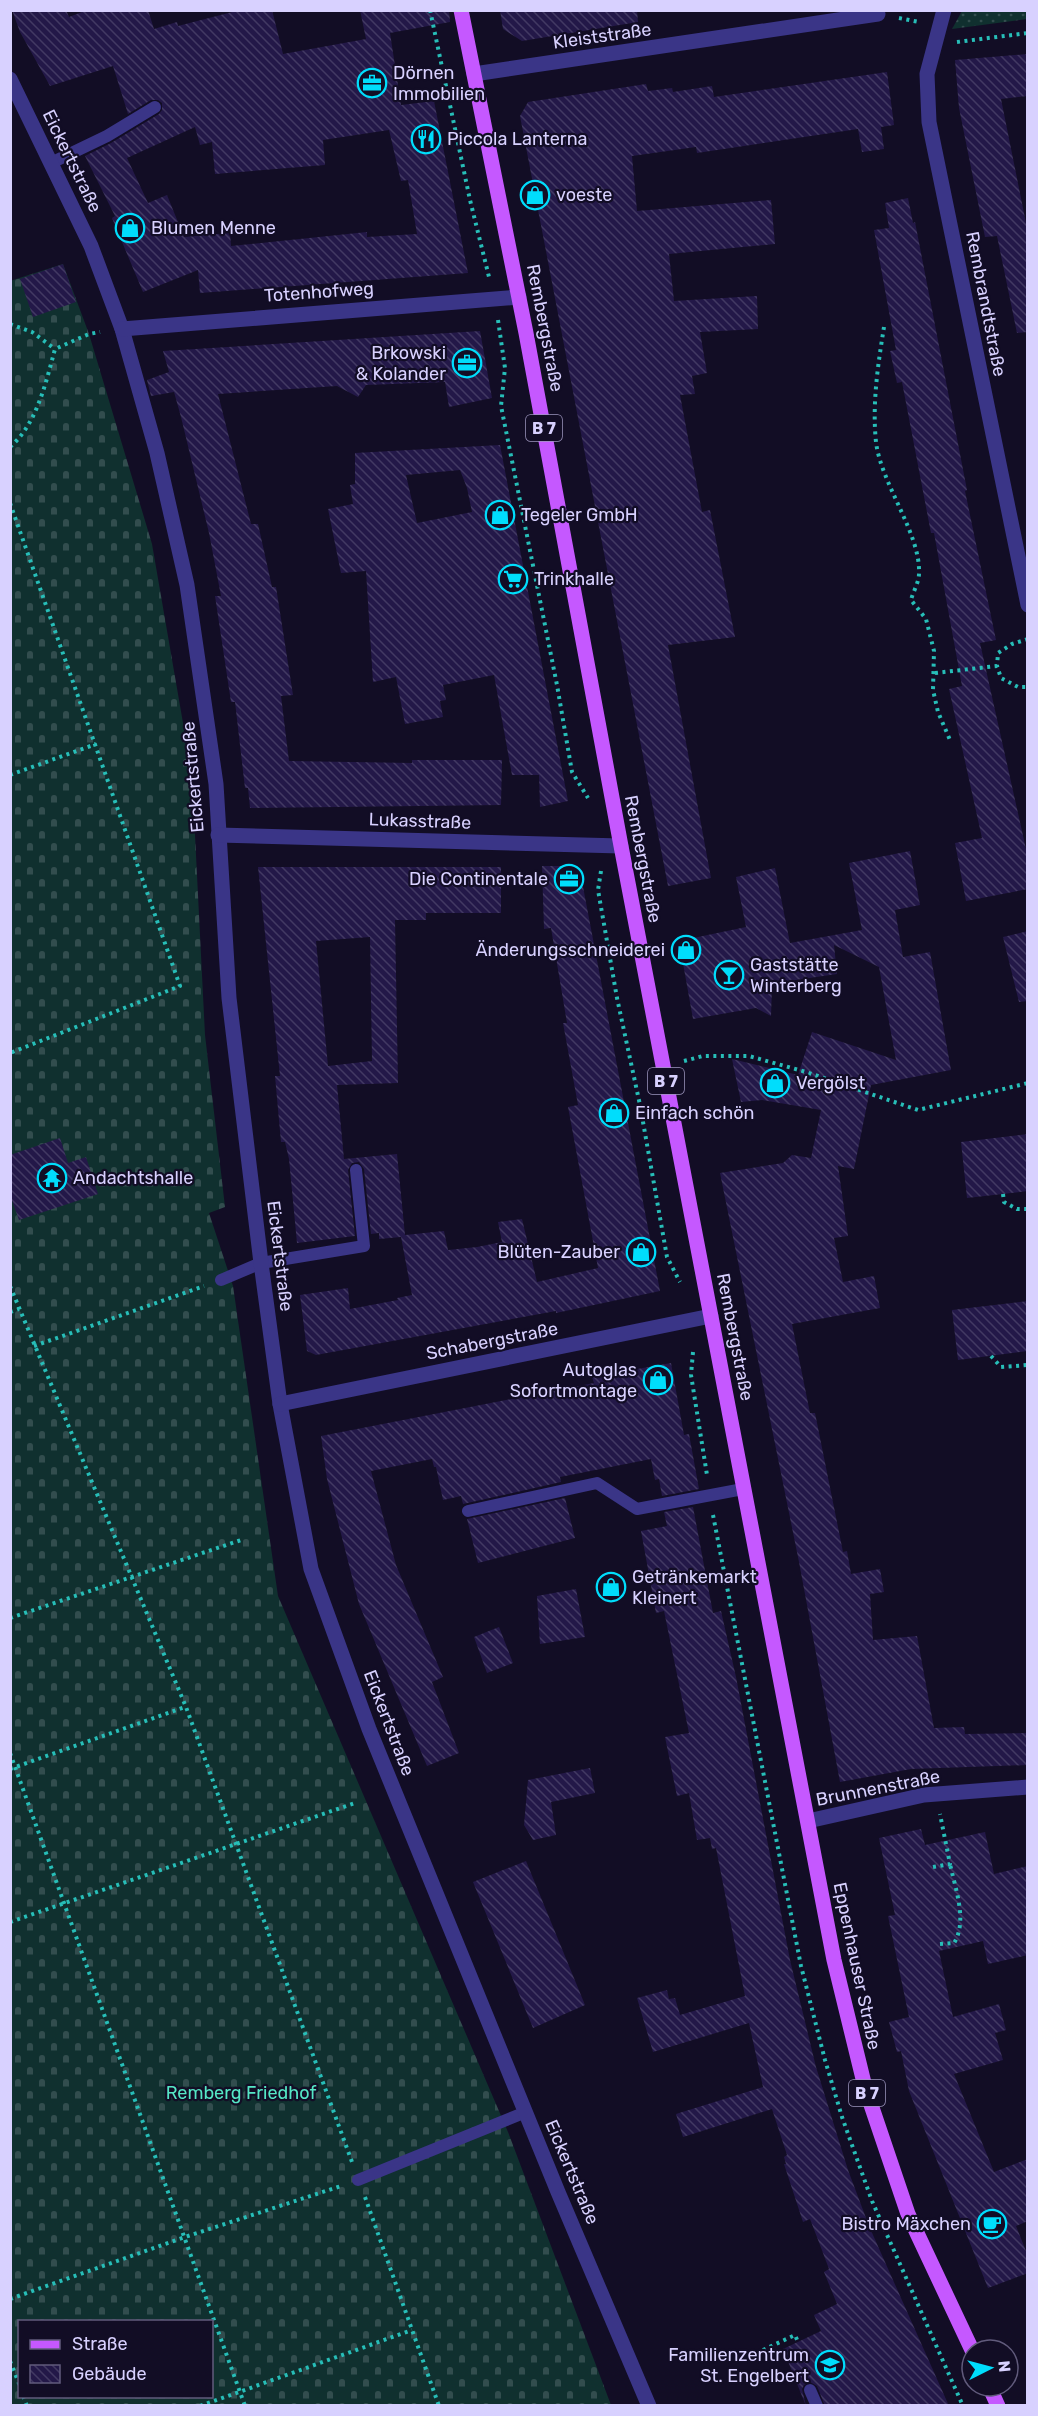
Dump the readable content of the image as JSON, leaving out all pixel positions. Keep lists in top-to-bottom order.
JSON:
{
  "streets": {
    "main road": ["Rembergstraße", "B 7", "Eppenhauser Straße"],
    "street": [
      "Kleiststraße",
      "Eickertstraße",
      "Totenhofweg",
      "Rembrandtstraße",
      "Lukasstraße",
      "Schabergstraße",
      "Brunnenstraße"
    ]
  },
  "crossings": [
    ["Kleiststraße", "Rembergstraße"],
    ["Eickertstraße", "Totenhofweg"],
    ["Eickertstraße", "Lukasstraße"],
    ["Eickertstraße", "Schabergstraße"],
    ["Totenhofweg", "Rembergstraße"],
    ["Rembergstraße", "Lukasstraße"],
    ["Rembergstraße", "Schabergstraße"],
    ["Rembergstraße", "Brunnenstraße"],
    ["Rembergstraße", "Eppenhauser Straße"],
    ["Brunnenstraße", "Eppenhauser Straße"]
  ],
  "parks": ["Remberg Friedhof"],
  "places": {
    "office": ["Dörnen Immobilien", "Brkowski & Kolander", "Die Continentale"],
    "restaurant": ["Piccola Lanterna"],
    "shop": [
      "voeste",
      "Blumen Menne",
      "Tegeler GmbH",
      "Änderungsschneiderei",
      "Vergölst",
      "Einfach schön",
      "Blüten-Zauber",
      "Autoglas Sofortmontage",
      "Getränkemarkt Kleinert"
    ],
    "supermarket": ["Trinkhalle"],
    "bar": ["Gaststätte Winterberg"],
    "temple": ["Andachtshalle"],
    "cafe": ["Bistro Mäxchen"],
    "school or university": ["Familienzentrum St. Engelbert"]
  },
  "legend": ["Straße", "Gebäude"],
  "north": "right"
}
